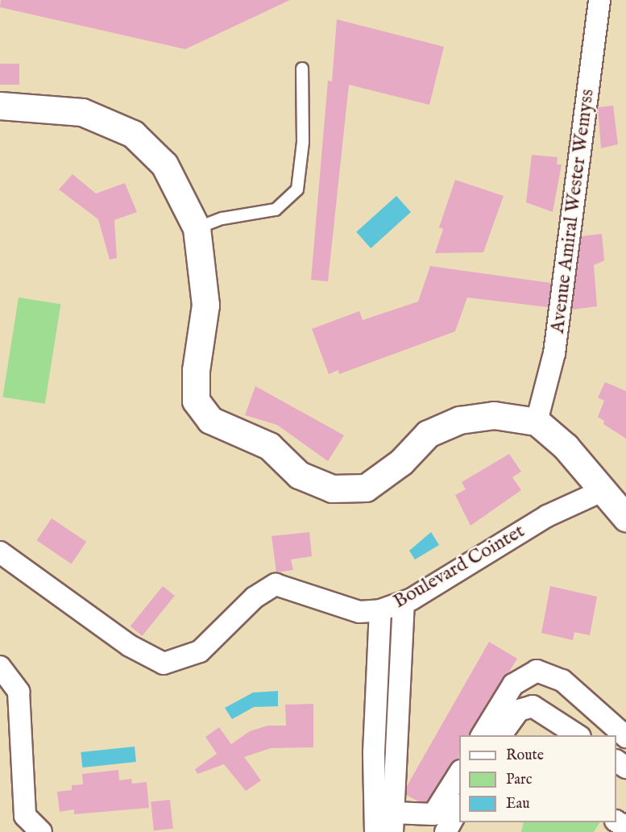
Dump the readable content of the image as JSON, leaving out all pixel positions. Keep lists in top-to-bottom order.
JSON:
{
  "streets": {
    "street": ["Avenue Amiral Wester Wemyss", "Boulevard Cointet"]
  },
  "legend": ["Route", "Parc", "Eau"]
}
